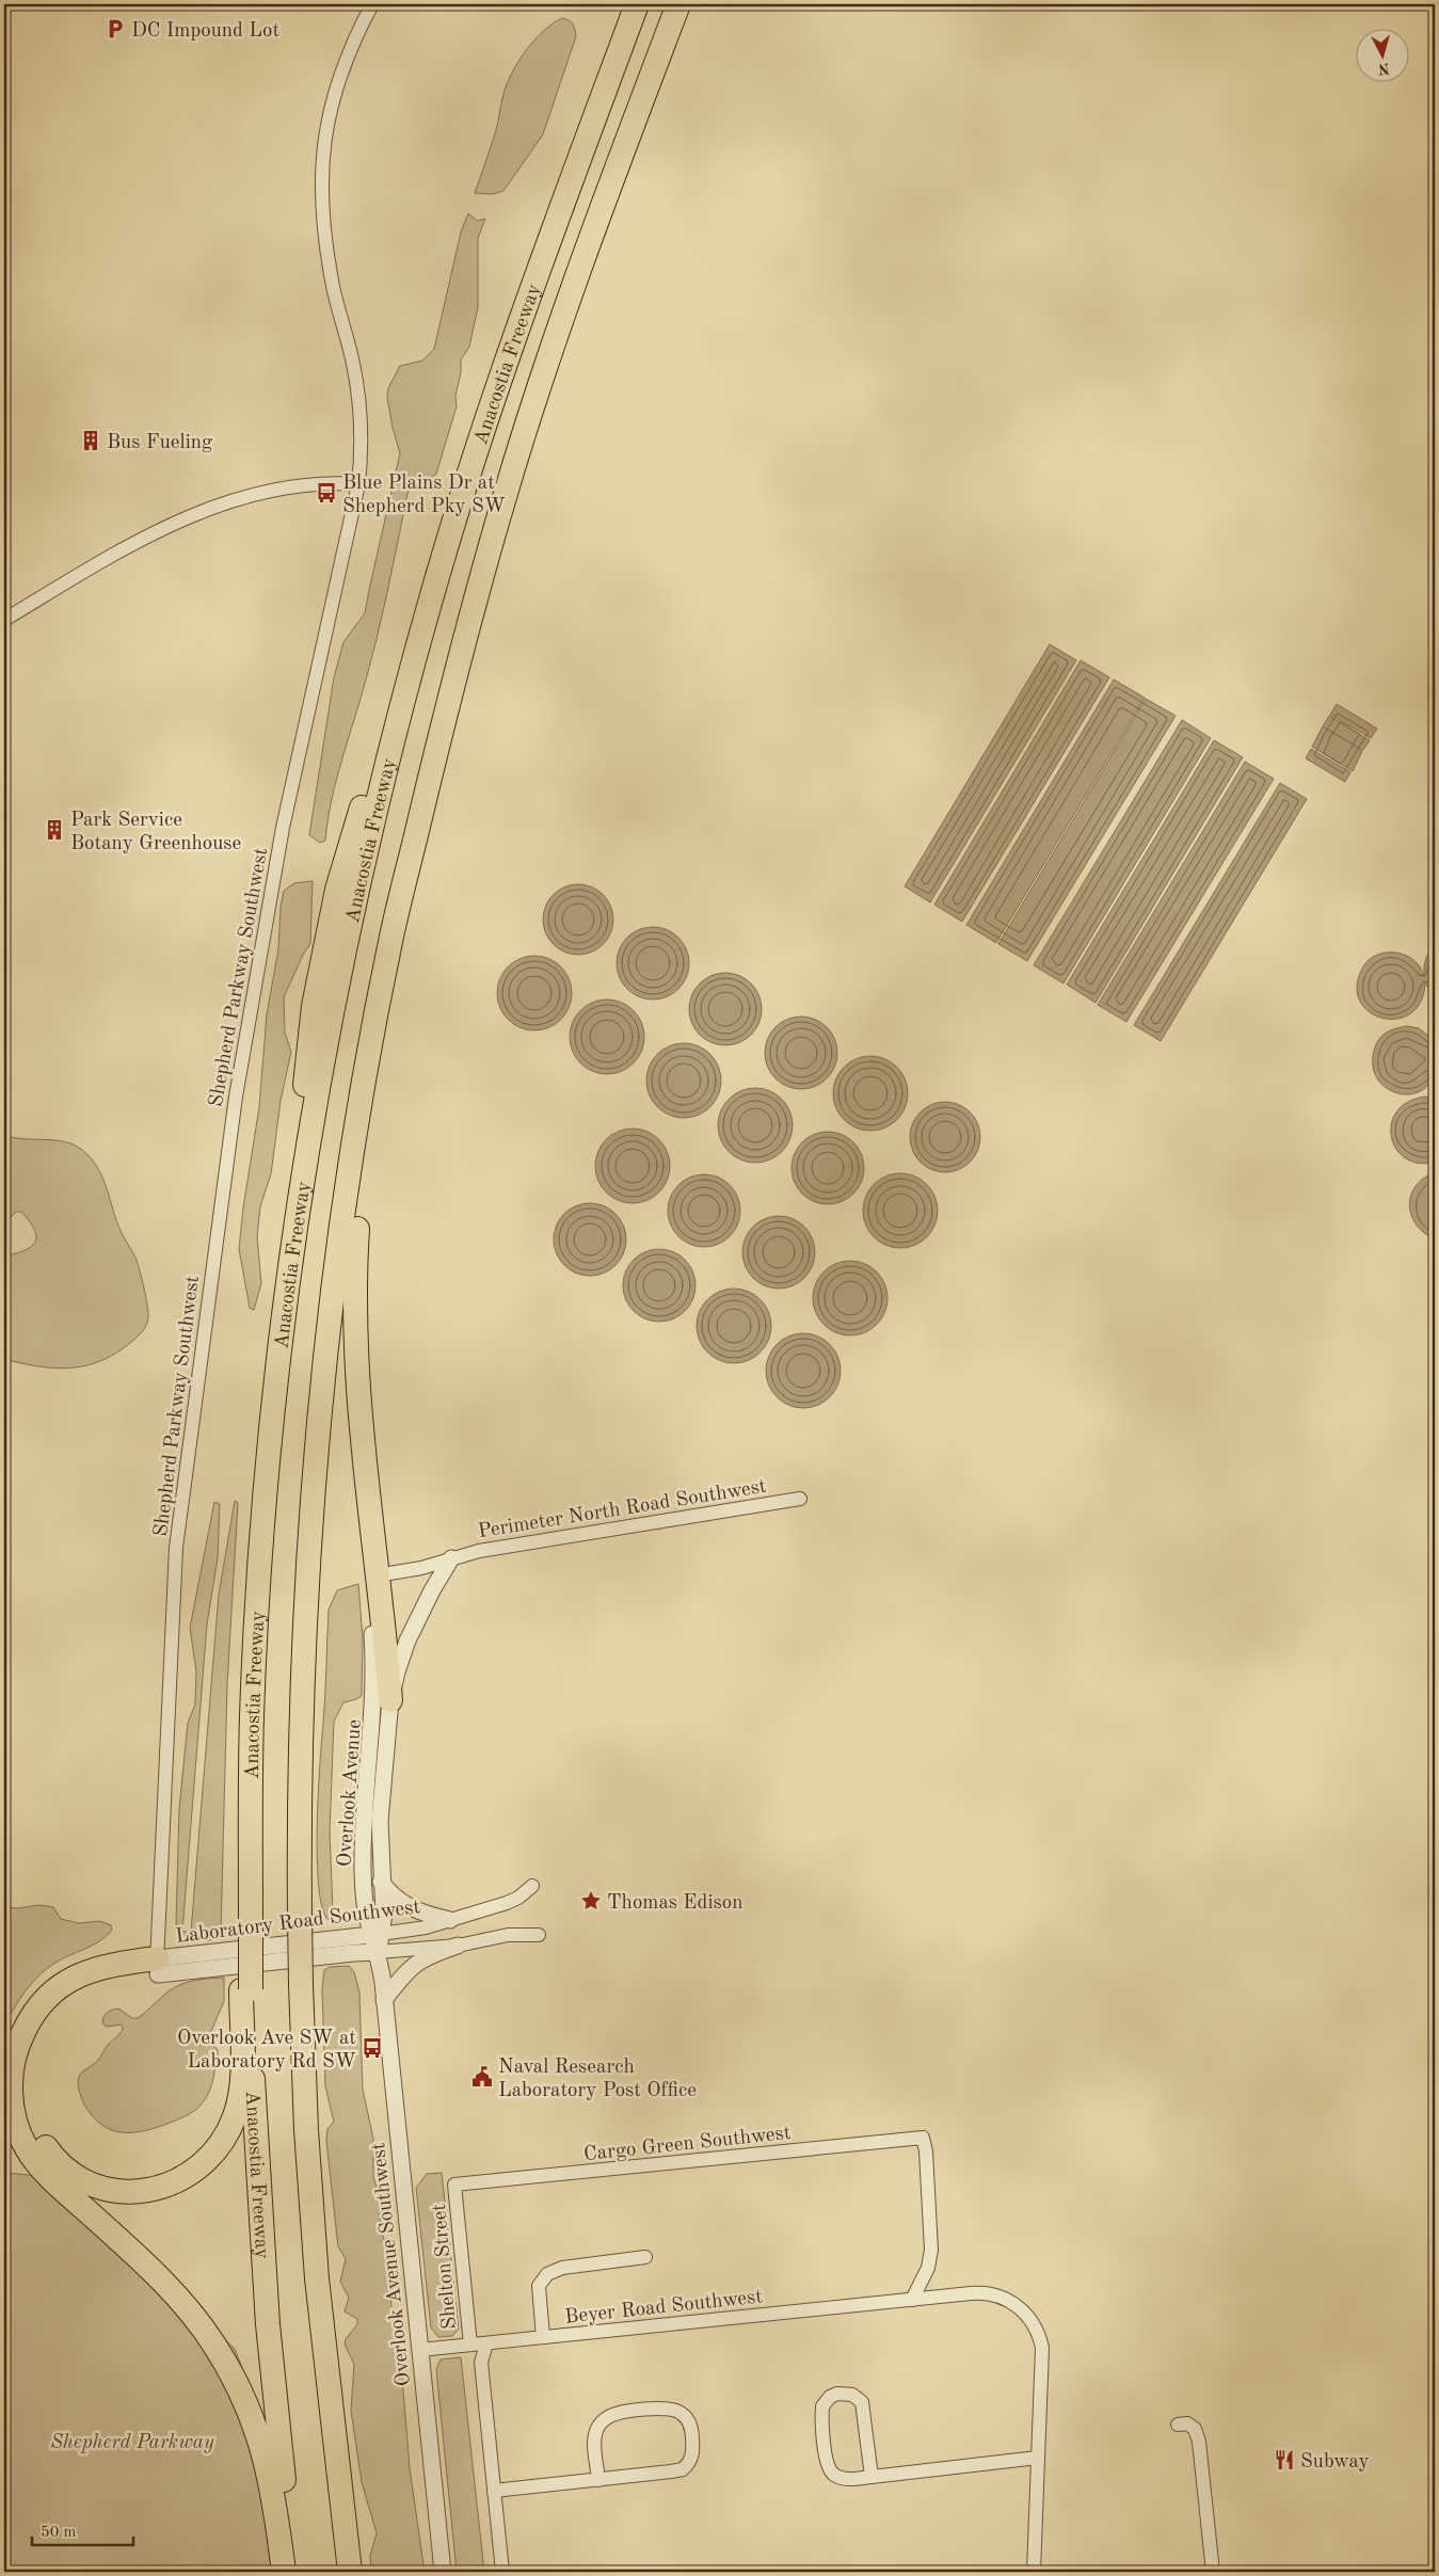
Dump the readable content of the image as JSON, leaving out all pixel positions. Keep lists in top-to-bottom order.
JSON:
{
  "streets": {
    "highway": ["Anacostia Freeway"],
    "street": [
      "Shepherd Parkway Southwest",
      "Perimeter North Road Southwest",
      "Overlook Avenue",
      "Laboratory Road Southwest",
      "Cargo Green Southwest",
      "Overlook Avenue Southwest",
      "Shelton Street",
      "Beyer Road Southwest"
    ]
  },
  "crossings": [
    ["Shepherd Parkway Southwest", "Laboratory Road Southwest"],
    ["Perimeter North Road Southwest", "Overlook Avenue"],
    ["Overlook Avenue", "Laboratory Road Southwest"],
    ["Overlook Avenue", "Overlook Avenue Southwest"],
    ["Laboratory Road Southwest", "Overlook Avenue Southwest"],
    ["Cargo Green Southwest", "Shelton Street"],
    ["Cargo Green Southwest", "Beyer Road Southwest"],
    ["Overlook Avenue Southwest", "Beyer Road Southwest"],
    ["Shelton Street", "Beyer Road Southwest"]
  ],
  "parks": ["Shepherd Parkway"],
  "places": {
    "parking": ["DC Impound Lot"],
    "building": ["Bus Fueling", "Park Service Botany Greenhouse"],
    "bus stop": ["Blue Plains Dr at Shepherd Pky SW", "Overlook Ave SW at Laboratory Rd SW"],
    "place": ["Thomas Edison"],
    "public building": ["Naval Research Laboratory Post Office"],
    "restaurant": ["Subway"]
  },
  "scale_bar": "50 m",
  "north": "bottom"
}
